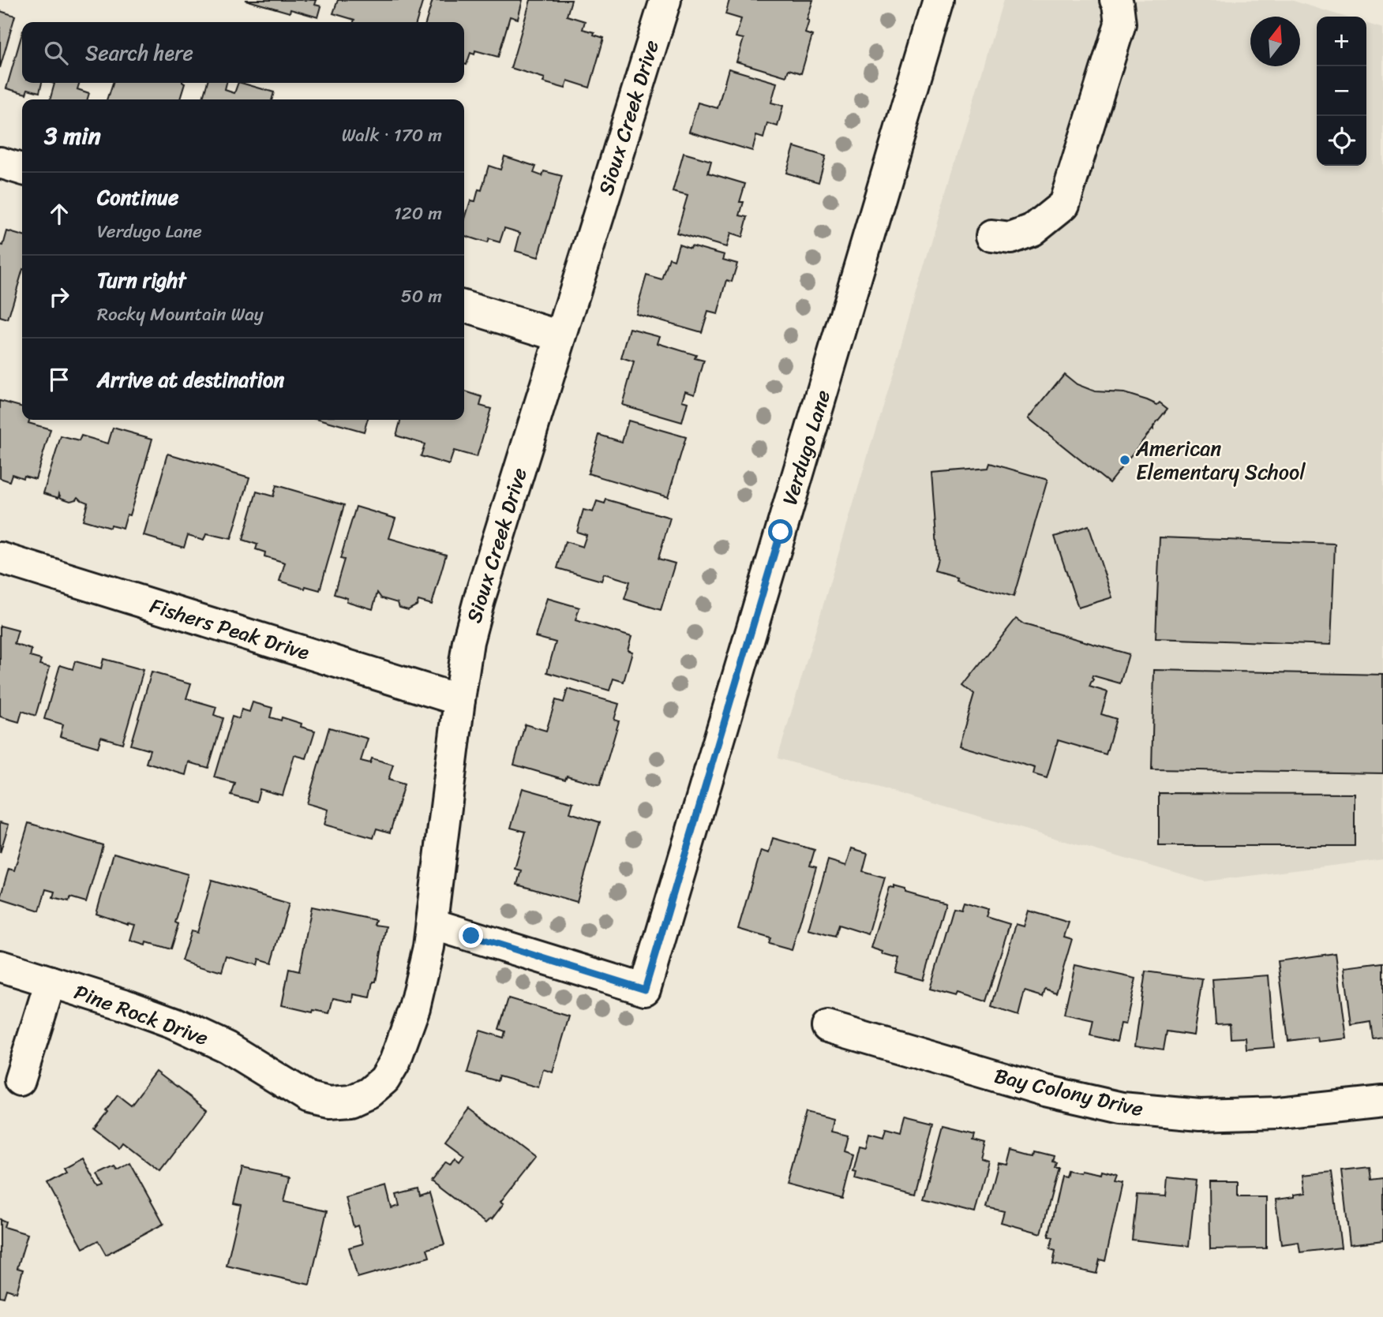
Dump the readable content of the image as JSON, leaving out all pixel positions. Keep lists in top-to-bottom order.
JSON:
{
  "streets": {
    "street": [
      "Sioux Creek Drive",
      "Verdugo Lane",
      "Fishers Peak Drive",
      "Pine Rock Drive",
      "Bay Colony Drive"
    ]
  },
  "crossings": [
    ["Sioux Creek Drive", "Verdugo Lane"],
    ["Sioux Creek Drive", "Fishers Peak Drive"],
    ["Sioux Creek Drive", "Pine Rock Drive"]
  ],
  "places": ["American Elementary School"],
  "north": "top",
  "page": {
    "map_buttons": ["+", "−"],
    "search": "Search here",
    "heading": ["3 min", "Walk · 170 m"],
    "list": [
      ["Continue", "Verdugo Lane", "120 m"],
      ["Turn right", "Rocky Mountain Way", "50 m"],
      "Arrive at destination"
    ]
  }
}
